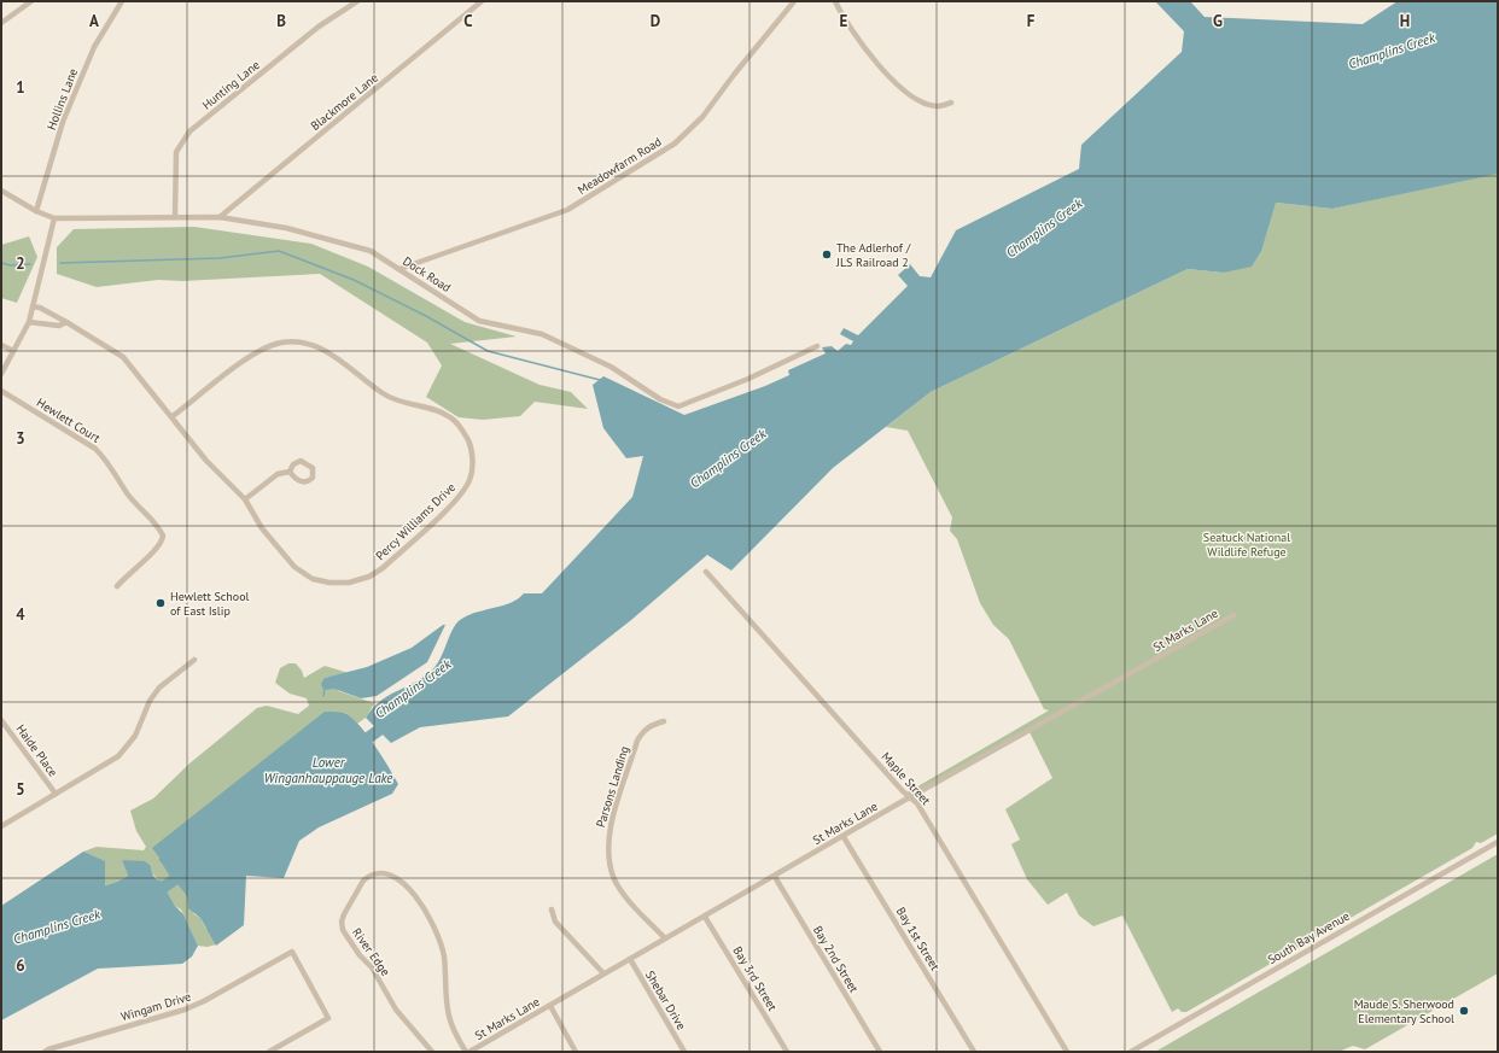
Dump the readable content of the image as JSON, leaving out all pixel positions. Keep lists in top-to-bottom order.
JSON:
{
  "streets": {
    "street": [
      "Hunting Lane",
      "Hollins Lane",
      "Blackmore Lane",
      "Meadowfarm Road",
      "Dock Road",
      "Hewlett Court",
      "Percy Williams Drive",
      "St Marks Lane",
      "Haide Place",
      "Maple Street",
      "Parsons Landing",
      "South Bay Avenue",
      "Bay 1st Street",
      "River Edge",
      "Bay 2nd Street",
      "Bay 3rd Street",
      "Shebar Drive",
      "Wingam Drive"
    ]
  },
  "crossings": [
    ["Hunting Lane", "Dock Road"],
    ["Hollins Lane", "Dock Road"],
    ["Blackmore Lane", "Dock Road"],
    ["Meadowfarm Road", "Dock Road"],
    ["St Marks Lane", "Maple Street"],
    ["St Marks Lane", "Parsons Landing"],
    ["St Marks Lane", "Bay 1st Street"],
    ["St Marks Lane", "River Edge"],
    ["St Marks Lane", "Bay 2nd Street"],
    ["St Marks Lane", "Bay 3rd Street"],
    ["St Marks Lane", "Shebar Drive"]
  ],
  "water": ["Champlins Creek", "Lower Winganhauppauge Lake"],
  "parks": ["Seatuck National Wildlife Refuge"],
  "places": ["The Adlerhof / JLS Railroad 2", "Hewlett School of East Islip", "Maude S. Sherwood Elementary School"],
  "grid": {
    "columns": [
      "A",
      "B",
      "C",
      "D",
      "E",
      "F",
      "G",
      "H"
    ],
    "rows": [
      "1",
      "2",
      "3",
      "4",
      "5",
      "6"
    ]
  }
}
